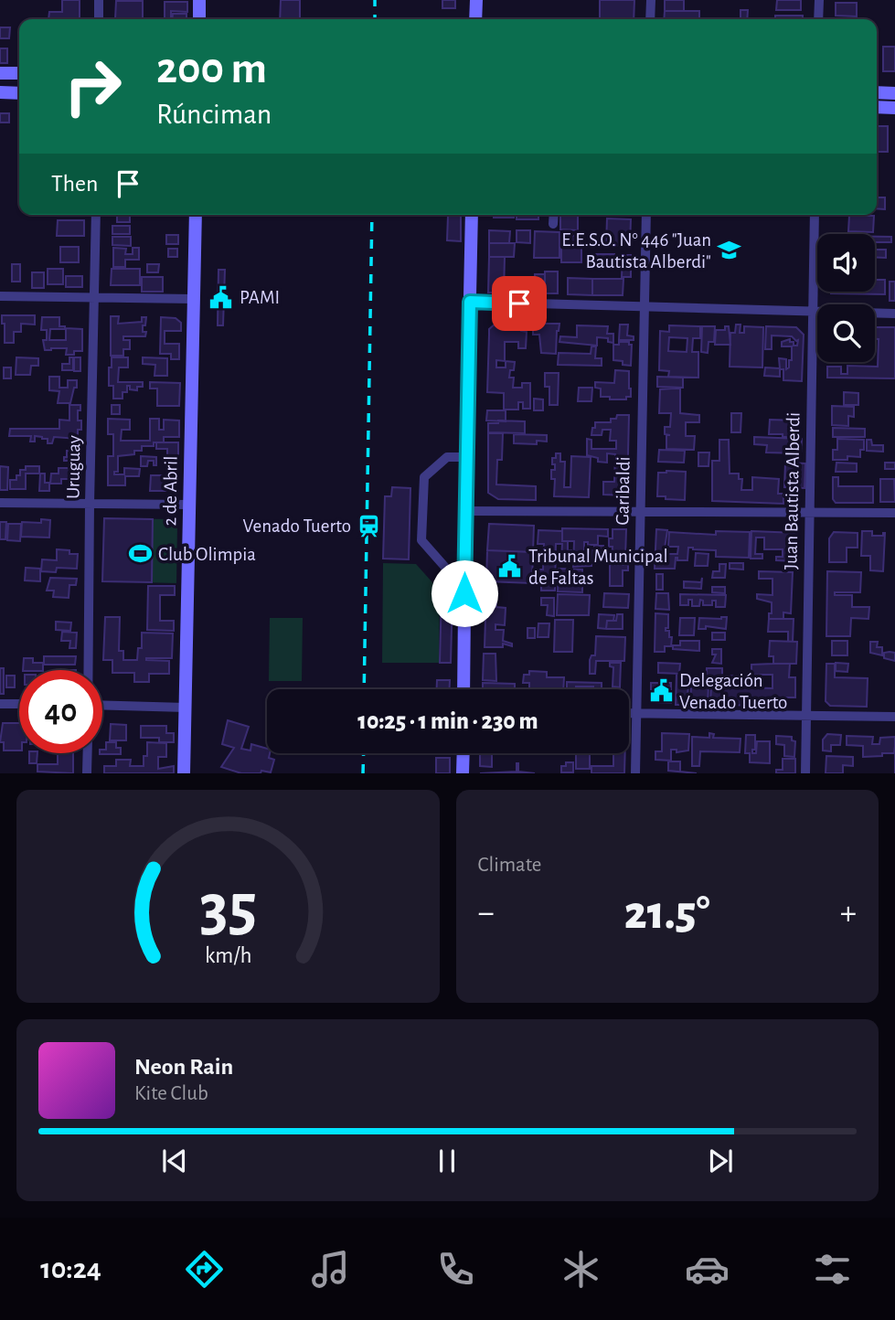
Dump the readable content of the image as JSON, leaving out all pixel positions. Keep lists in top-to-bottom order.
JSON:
{
  "streets": {
    "main road": ["2 de Abril"],
    "street": ["Uruguay", "Garibaldi", "Juan Bautista Alberdi"]
  },
  "places": {
    "school or university": ["E.E.S.O. N° 446 \"Juan Bautista Alberdi\""],
    "public building": ["PAMI", "Tribunal Municipal de Faltas", "Delegación Venado Tuerto"],
    "station": ["Venado Tuerto"],
    "sports": ["Club Olimpia"]
  },
  "page": {
    "turn": ["200 m", "Rúnciman"],
    "then": "Then",
    "limit": "40",
    "trip": "10:25 · 1 min · 230 m",
    "tile": "Climate",
    "heat": ["−", "21.5°", "+"],
    "song": ["Neon Rain", "Kite Club"],
    "tabs": "10:24",
    "gauge": ["35", "km/h"]
  }
}
